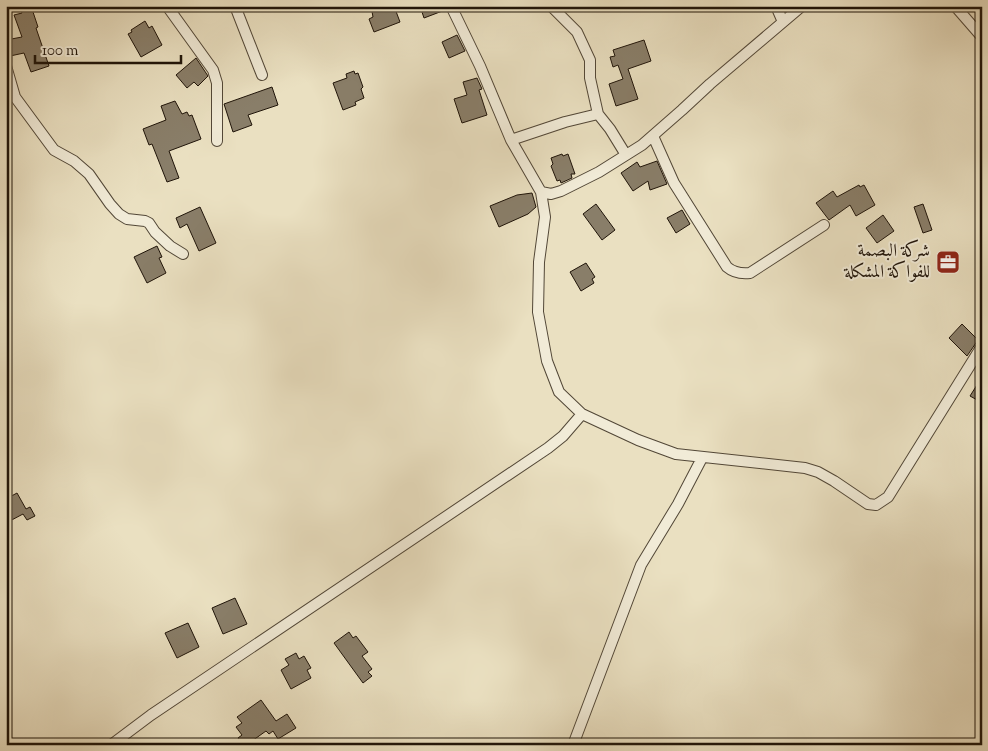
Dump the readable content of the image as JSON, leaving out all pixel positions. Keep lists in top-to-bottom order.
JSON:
{
  "places": {
    "office": ["شركة البصمة للفواكة المشكلة"]
  },
  "scale_bar": "100 m"
}
